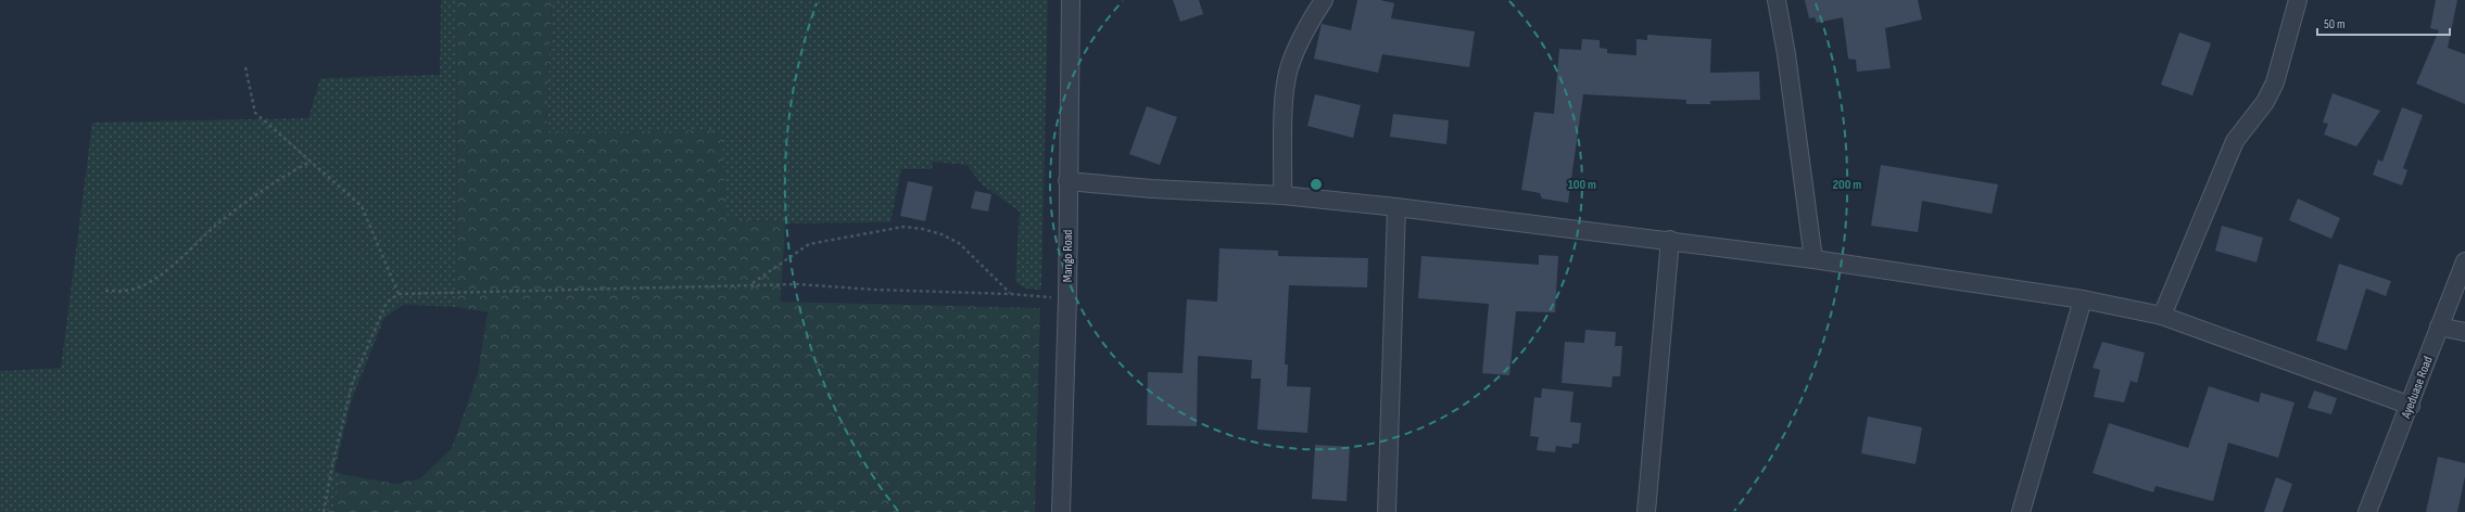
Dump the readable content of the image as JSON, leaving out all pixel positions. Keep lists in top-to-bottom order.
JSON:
{
  "streets": {
    "street": ["Mango Road", "Ayeduase Road"]
  },
  "scale_bar": "50 m",
  "rings": ["100 m", "200 m"]
}
